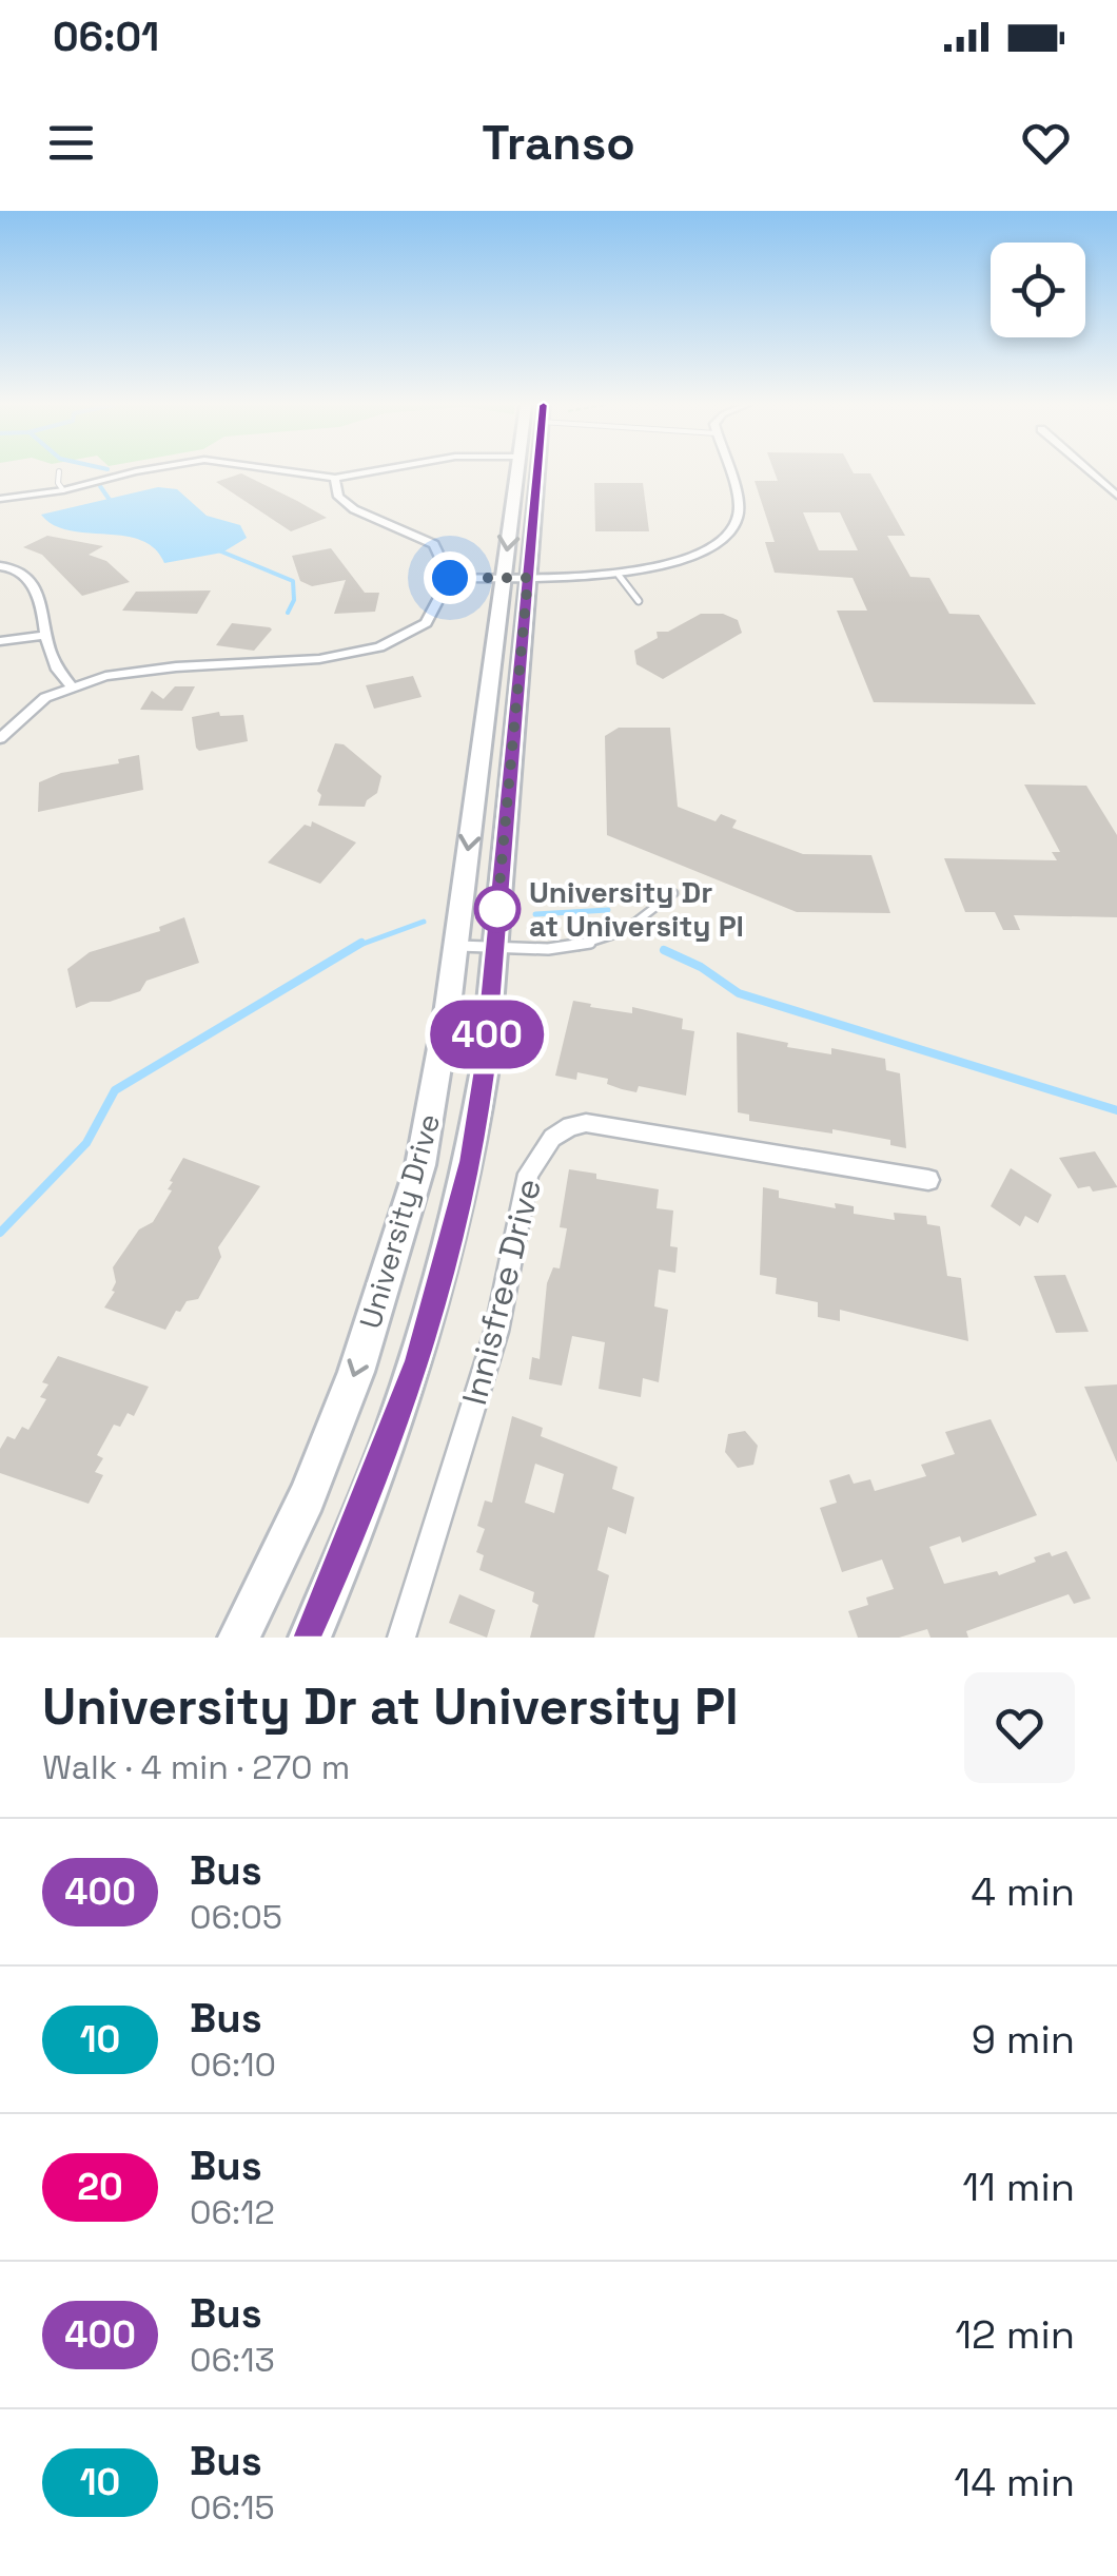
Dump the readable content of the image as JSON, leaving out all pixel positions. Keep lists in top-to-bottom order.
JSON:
{
  "streets": {
    "main road": ["University Drive"],
    "street": ["Innisfree Drive"]
  },
  "places": ["University Dr at University Pl"],
  "lines": ["bus line 400"],
  "page": {
    "status": "06:01",
    "header": "Transo",
    "on_map": "400",
    "heading": ["University Dr at University Pl", "Walk · 4 min · 270 m"],
    "list": [
      {
        "mark": "400",
        "name": "Bus",
        "note": "06:05",
        "value": "4 min"
      },
      {
        "mark": "10",
        "name": "Bus",
        "note": "06:10",
        "value": "9 min"
      },
      {
        "mark": "20",
        "name": "Bus",
        "note": "06:12",
        "value": "11 min"
      },
      {
        "mark": "400",
        "name": "Bus",
        "note": "06:13",
        "value": "12 min"
      },
      {
        "mark": "10",
        "name": "Bus",
        "note": "06:15",
        "value": "14 min"
      }
    ]
  }
}
